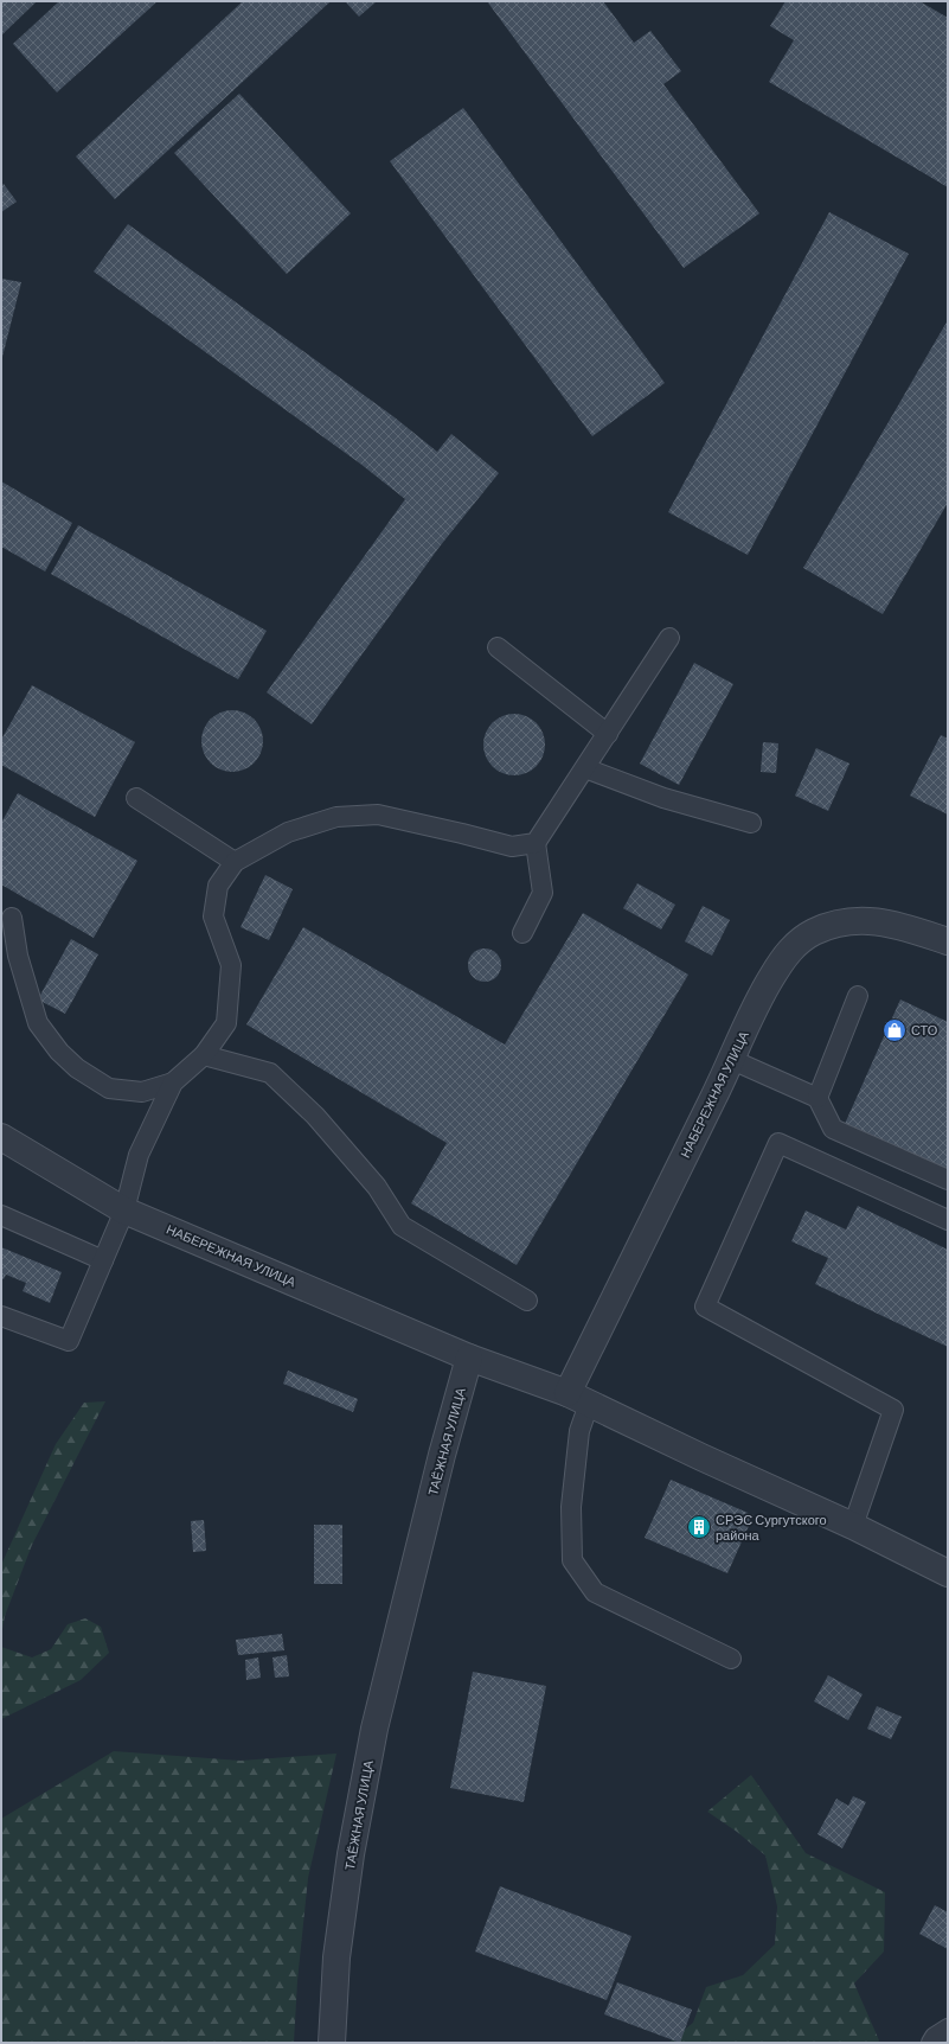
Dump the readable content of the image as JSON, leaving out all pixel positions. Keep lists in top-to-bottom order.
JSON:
{
  "streets": {
    "street": ["НАБЕРЕЖНАЯ УЛИЦА", "ТАЁЖНАЯ УЛИЦА"]
  },
  "crossings": [
    ["НАБЕРЕЖНАЯ УЛИЦА", "ТАЁЖНАЯ УЛИЦА"]
  ],
  "places": {
    "shop": ["СТО"],
    "building": ["СРЭС Сургутского района"]
  }
}
